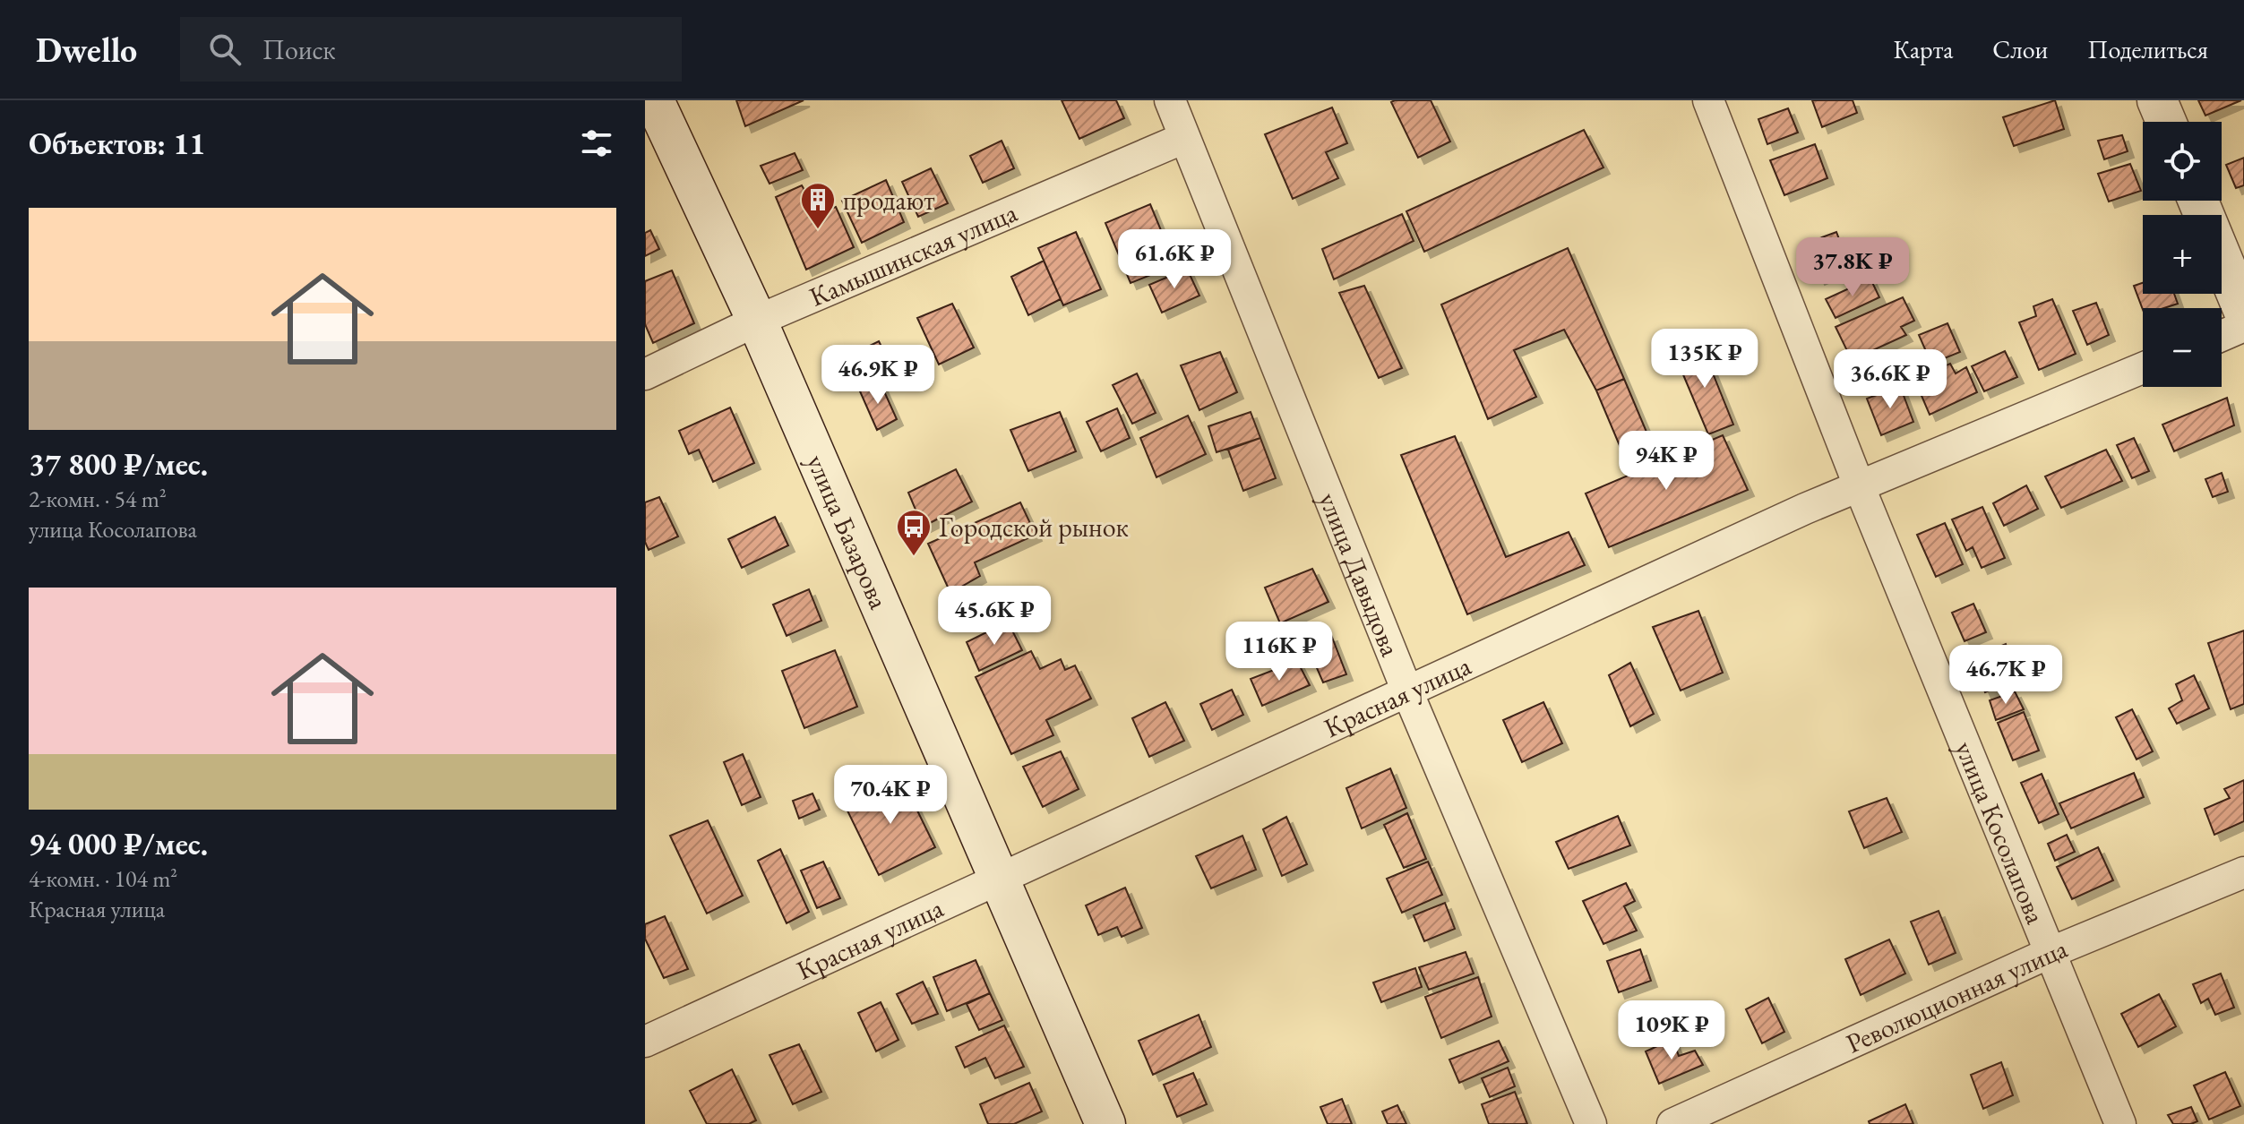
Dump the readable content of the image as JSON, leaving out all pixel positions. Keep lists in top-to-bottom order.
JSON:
{
  "streets": {
    "main road": ["улица Базарова"],
    "street": [
      "Камышинская улица",
      "улица Давыдова",
      "Красная улица",
      "улица Косолапова",
      "Революционная улица"
    ]
  },
  "crossings": [
    ["Камышинская улица", "улица Базарова"],
    ["Камышинская улица", "улица Давыдова"],
    ["улица Базарова", "Красная улица"],
    ["улица Давыдова", "Красная улица"],
    ["Красная улица", "улица Косолапова"],
    ["улица Косолапова", "Революционная улица"]
  ],
  "places": {
    "building": ["продают"],
    "bus stop": ["Городской рынок"]
  },
  "page": {
    "header": "Dwello",
    "search": "Поиск",
    "nav": ["Карта", "Слои", "Поделиться"],
    "heading": "Объектов: 11",
    "map_buttons": ["+", "−"],
    "list": [
      {
        "name": "37 800 ₽/мес.",
        "note": "2-комн. · 54 m² · улица Косолапова"
      },
      {
        "name": "94 000 ₽/мес.",
        "note": "4-комн. · 104 m² · Красная улица"
      }
    ],
    "price": [
      "61.6K ₽",
      "37.8K ₽",
      "135K ₽",
      "46.9K ₽",
      "36.6K ₽",
      "94K ₽",
      "45.6K ₽",
      "116K ₽",
      "46.7K ₽",
      "70.4K ₽",
      "109K ₽"
    ]
  }
}
